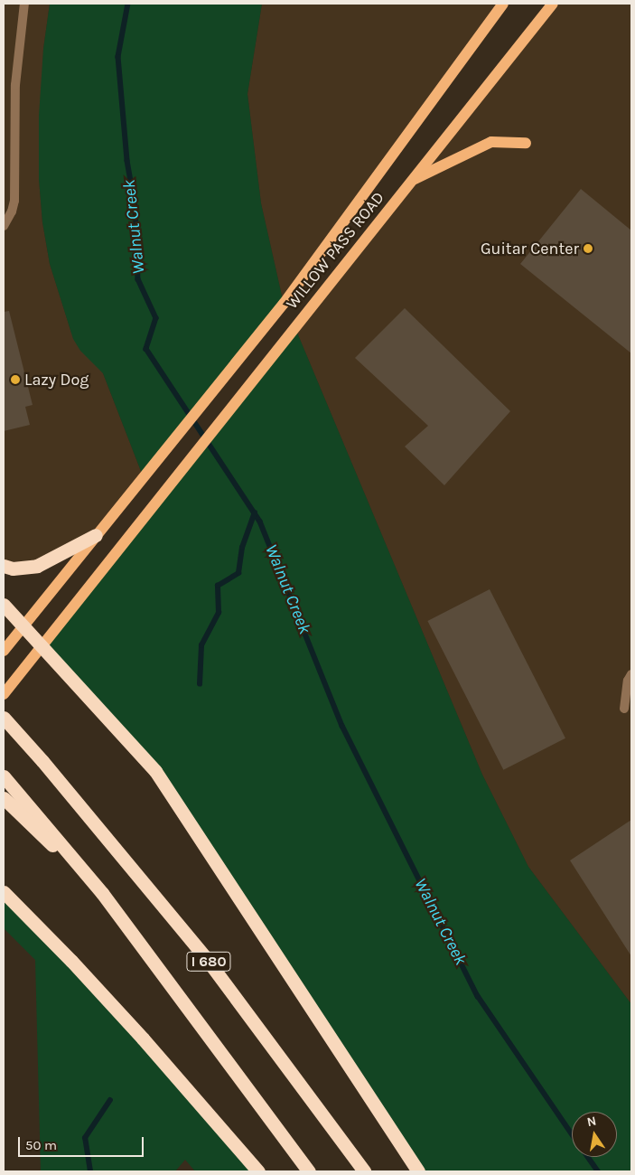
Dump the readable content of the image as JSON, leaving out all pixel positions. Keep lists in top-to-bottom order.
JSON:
{
  "streets": {
    "highway": ["I 680"],
    "main road": ["WILLOW PASS ROAD"]
  },
  "water": ["Walnut Creek"],
  "places": ["Guitar Center", "Lazy Dog"],
  "scale_bar": "50 m",
  "north": "top"
}
